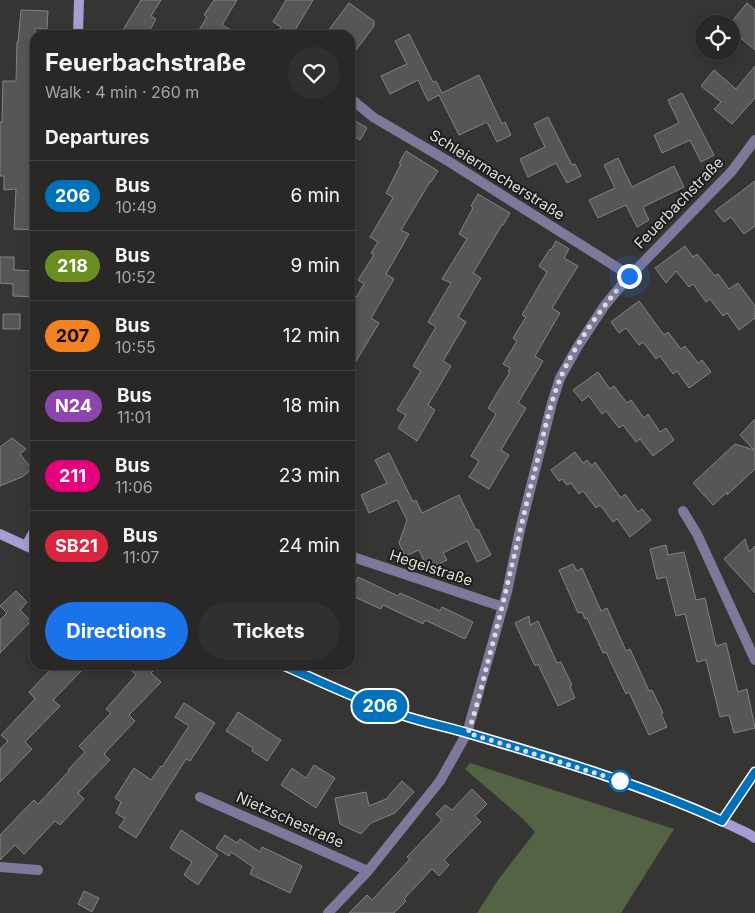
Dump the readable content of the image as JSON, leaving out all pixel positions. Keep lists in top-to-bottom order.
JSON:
{
  "streets": {
    "street": [
      "Schleiermacherstraße",
      "Feuerbachstraße",
      "Hegelstraße",
      "Nietzschestraße"
    ]
  },
  "crossings": [
    ["Schleiermacherstraße", "Feuerbachstraße"],
    ["Feuerbachstraße", "Hegelstraße"]
  ],
  "lines": ["bus line 206"],
  "page": {
    "on_map": "206",
    "heading": [
      ["Feuerbachstraße", "Walk · 4 min · 260 m"],
      "Departures"
    ],
    "list": [
      {
        "mark": "206",
        "name": "Bus",
        "note": "10:49",
        "value": "6 min"
      },
      {
        "mark": "218",
        "name": "Bus",
        "note": "10:52",
        "value": "9 min"
      },
      {
        "mark": "207",
        "name": "Bus",
        "note": "10:55",
        "value": "12 min"
      },
      {
        "mark": "N24",
        "name": "Bus",
        "note": "11:01",
        "value": "18 min"
      },
      {
        "mark": "211",
        "name": "Bus",
        "note": "11:06",
        "value": "23 min"
      },
      {
        "mark": "SB21",
        "name": "Bus",
        "note": "11:07",
        "value": "24 min"
      }
    ],
    "buttons": ["Directions", "Tickets"]
  }
}
